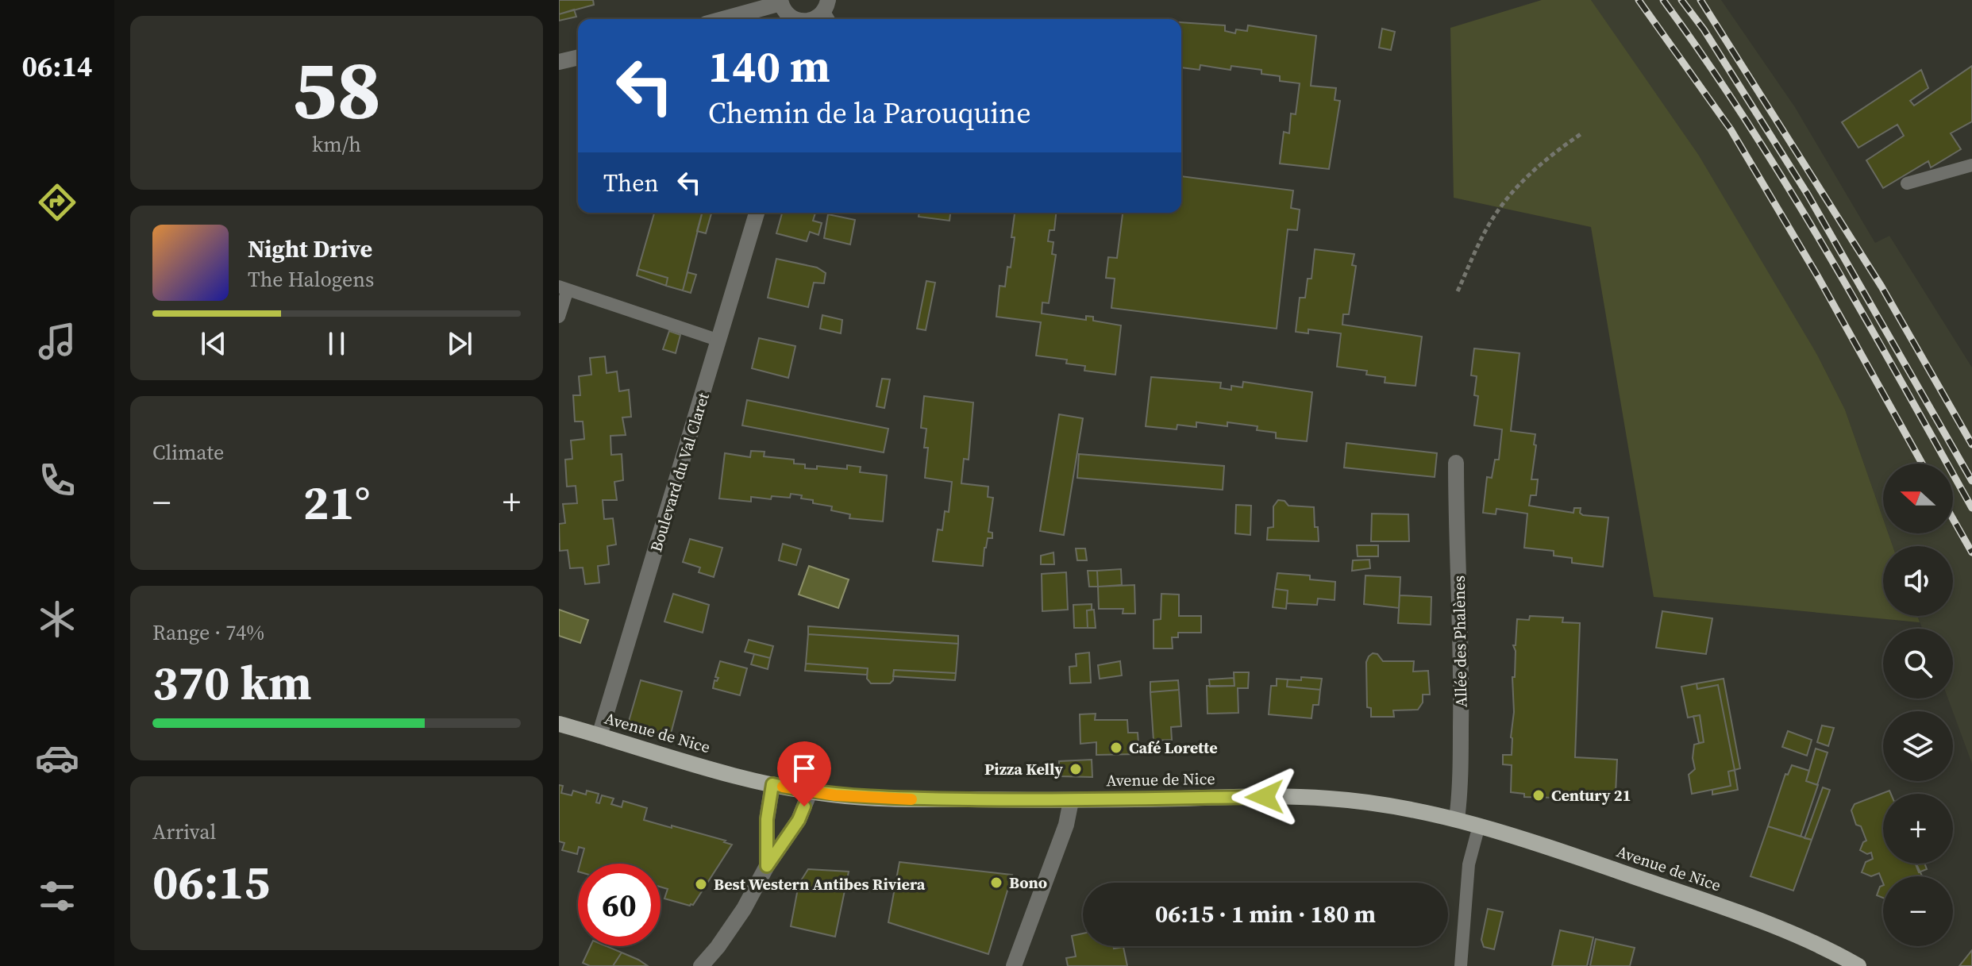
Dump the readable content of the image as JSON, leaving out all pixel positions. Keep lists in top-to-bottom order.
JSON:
{
  "streets": {
    "main road": ["Avenue de Nice"],
    "street": ["Boulevard du Val Claret", "Allée des Phalènes"]
  },
  "crossings": [
    ["Boulevard du Val Claret", "Avenue de Nice"],
    ["Allée des Phalènes", "Avenue de Nice"]
  ],
  "places": [
    "Café Lorette",
    "Pizza Kelly",
    "Century 21",
    "Bono",
    "Best Western Antibes Riviera"
  ],
  "north": "left",
  "page": {
    "tabs": "06:14",
    "tile": [
      ["58", "km/h"],
      "Climate",
      ["Range · 74%", "370 km"],
      ["Arrival", "06:15"]
    ],
    "turn": ["140 m", "Chemin de la Parouquine"],
    "then": "Then",
    "song": ["Night Drive", "The Halogens"],
    "map_buttons": ["+", "−"],
    "heat": ["−", "21°", "+"],
    "limit": "60",
    "trip": "06:15 · 1 min · 180 m"
  }
}
